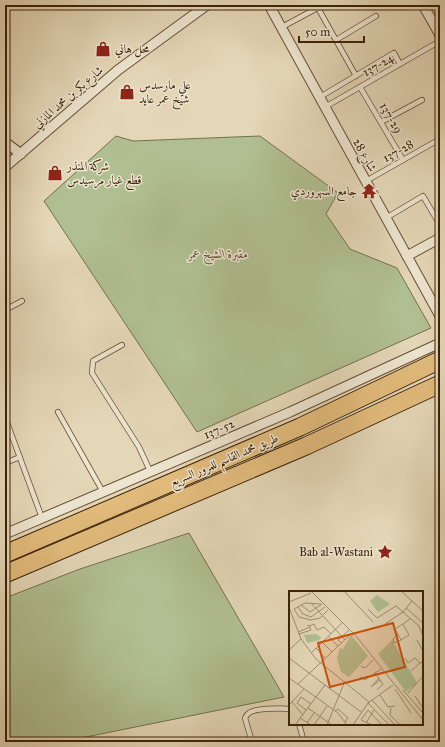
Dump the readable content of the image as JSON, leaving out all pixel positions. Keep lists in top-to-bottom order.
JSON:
{
  "streets": {
    "highway": ["طريق محمد القاسم للمرور السريع"],
    "street": ["شارع بكر بن محمد المازني", "شارع 28", "137-52"],
    "lane": ["137-24", "137-29", "137-28"]
  },
  "crossings": [
    ["137-24", "137-29"],
    ["137-24", "شارع 28"],
    ["137-29", "137-28"],
    ["137-28", "شارع 28"]
  ],
  "parks": ["مقبرة الشيخ عمر"],
  "places": {
    "shop": ["محل هاني", "علي مارسدس شيخ عمر عايد", "شركة المنذر قطع غيار مرسيدس"],
    "temple": ["جامع السهروردي"],
    "place": ["Bab al-Wastani"]
  },
  "scale_bar": "50 m"
}
